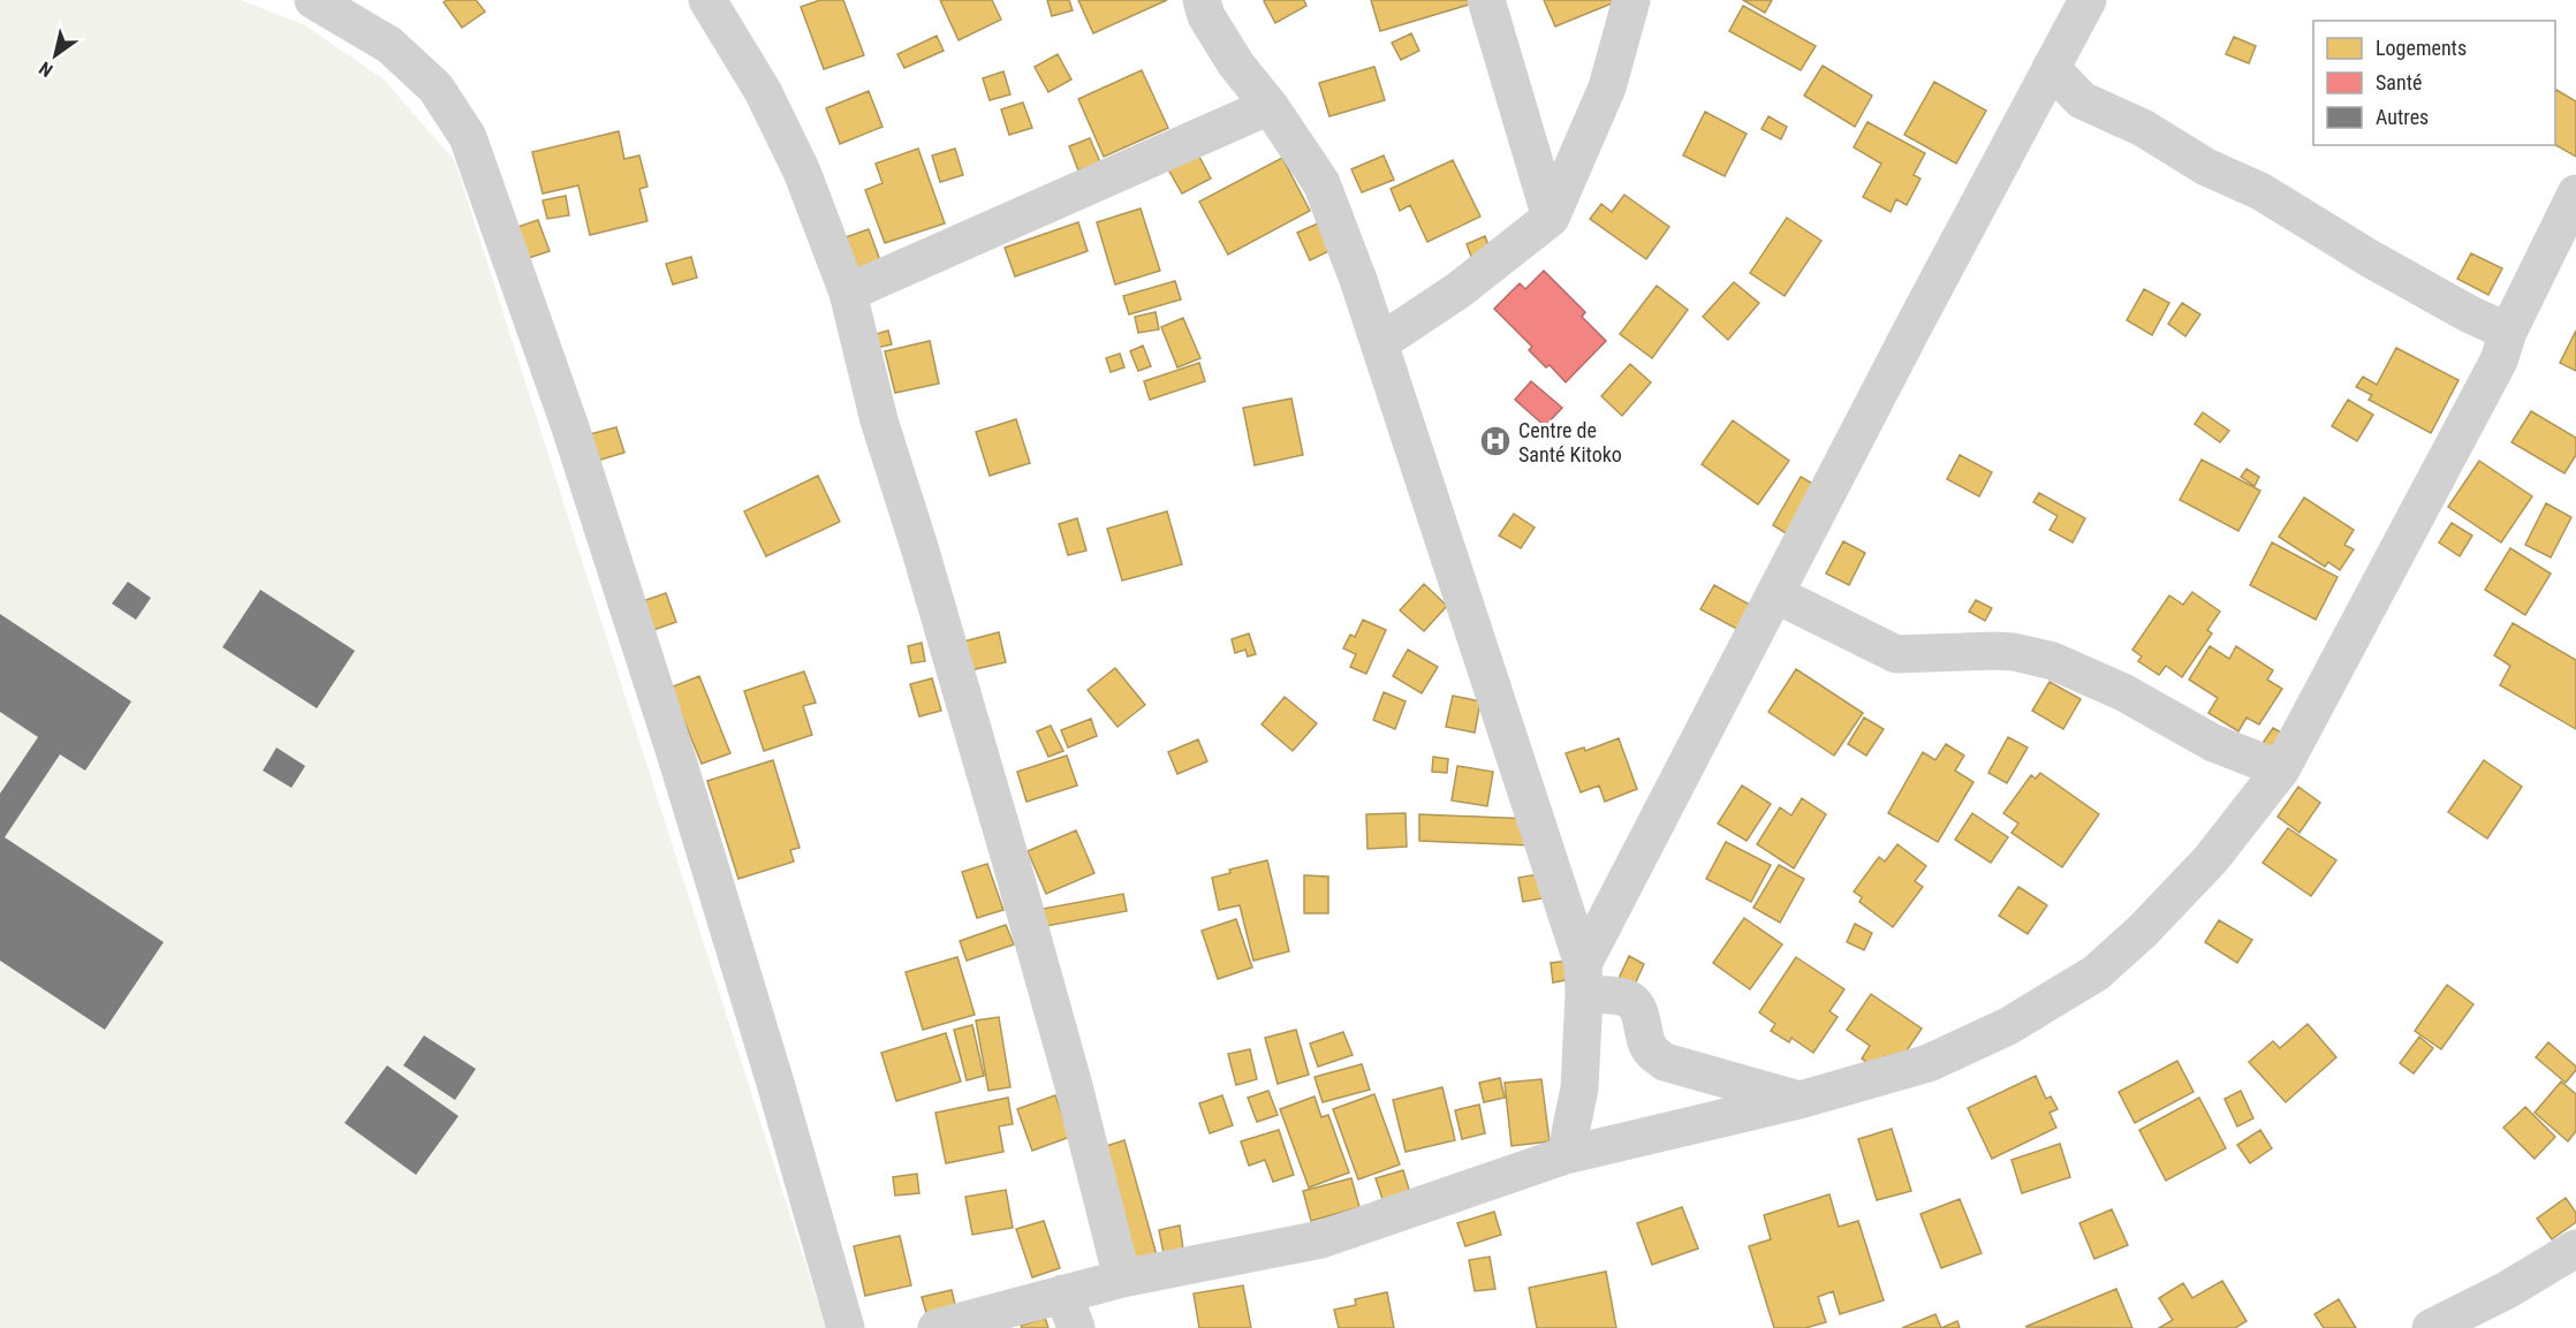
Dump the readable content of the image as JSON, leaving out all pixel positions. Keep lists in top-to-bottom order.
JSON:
{
  "places": {
    "hospital": ["Centre de Santé Kitoko"]
  },
  "legend": ["Logements", "Santé", "Autres"],
  "north": "bottom left"
}
